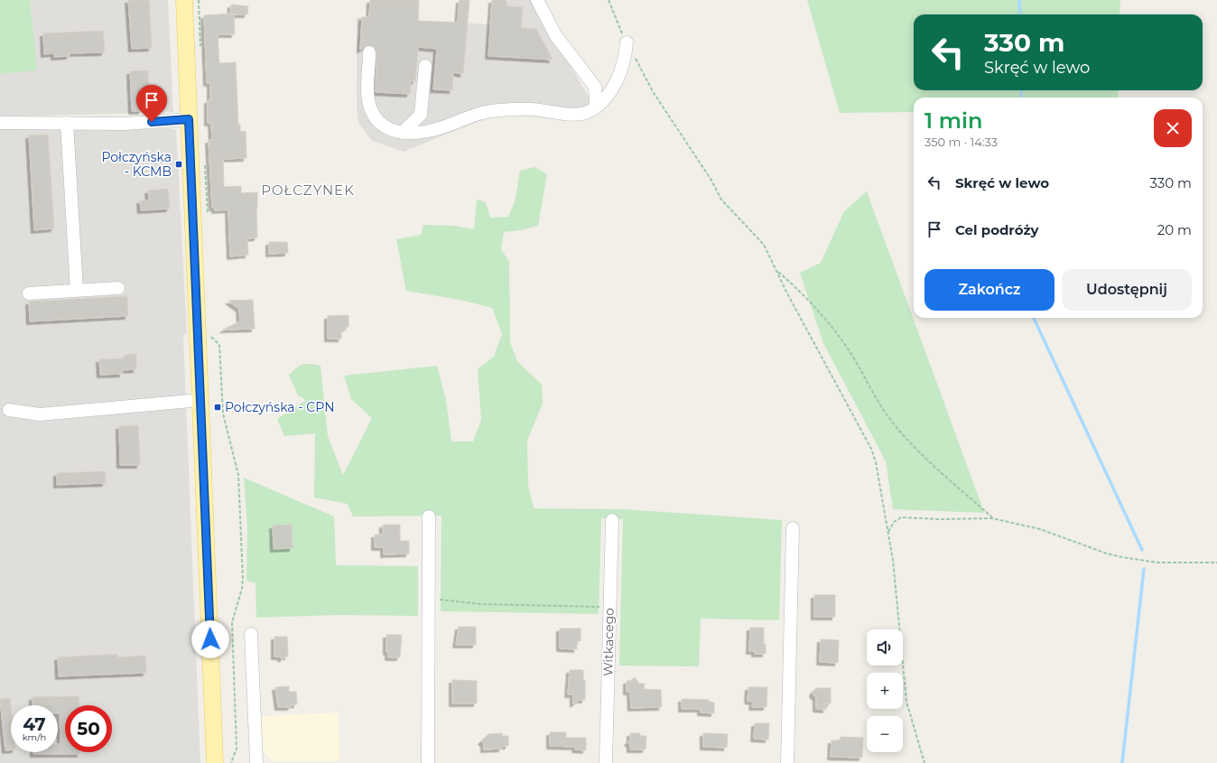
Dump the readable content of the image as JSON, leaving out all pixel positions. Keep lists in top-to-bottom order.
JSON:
{
  "streets": {
    "street": ["Witkacego"]
  },
  "districts": ["POŁCZYNEK"],
  "places": {
    "transit": ["Połczyńska - KCMB", "Połczyńska - CPN"]
  },
  "page": {
    "turn": ["330 m", "Skręć w lewo"],
    "heading": ["1 min", "350 m · 14:33"],
    "list": [
      {
        "name": "Skręć w lewo",
        "value": "330 m"
      },
      {
        "name": "Cel podróży",
        "value": "20 m"
      }
    ],
    "buttons": ["Zakończ", "Udostępnij"],
    "map_buttons": ["+", "−"],
    "speed": "47 km/h",
    "limit": "50"
  }
}
